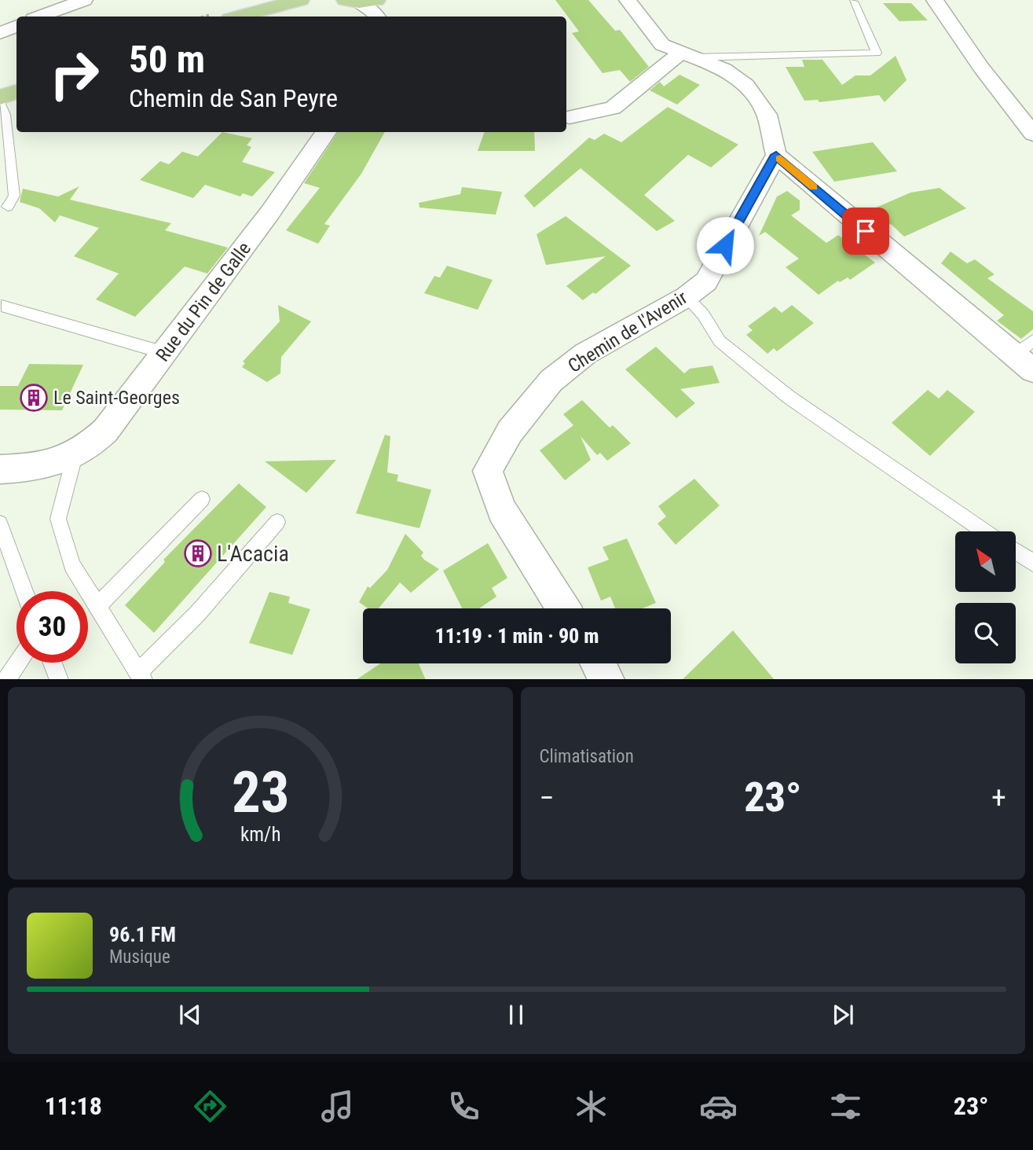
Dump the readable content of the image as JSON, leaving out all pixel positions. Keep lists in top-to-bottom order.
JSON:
{
  "streets": {
    "street": ["Rue du Pin de Galle", "Chemin de l'Avenir"]
  },
  "places": {
    "building": ["Le Saint-Georges", "L'Acacia"]
  },
  "north": "top left",
  "page": {
    "turn": ["50 m", "Chemin de San Peyre"],
    "limit": "30",
    "trip": "11:19 · 1 min · 90 m",
    "tile": "Climatisation",
    "heat": ["−", "23°", "+"],
    "song": ["96.1 FM", "Musique"],
    "tabs": ["11:18", "23°"],
    "gauge": ["23", "km/h"]
  }
}
